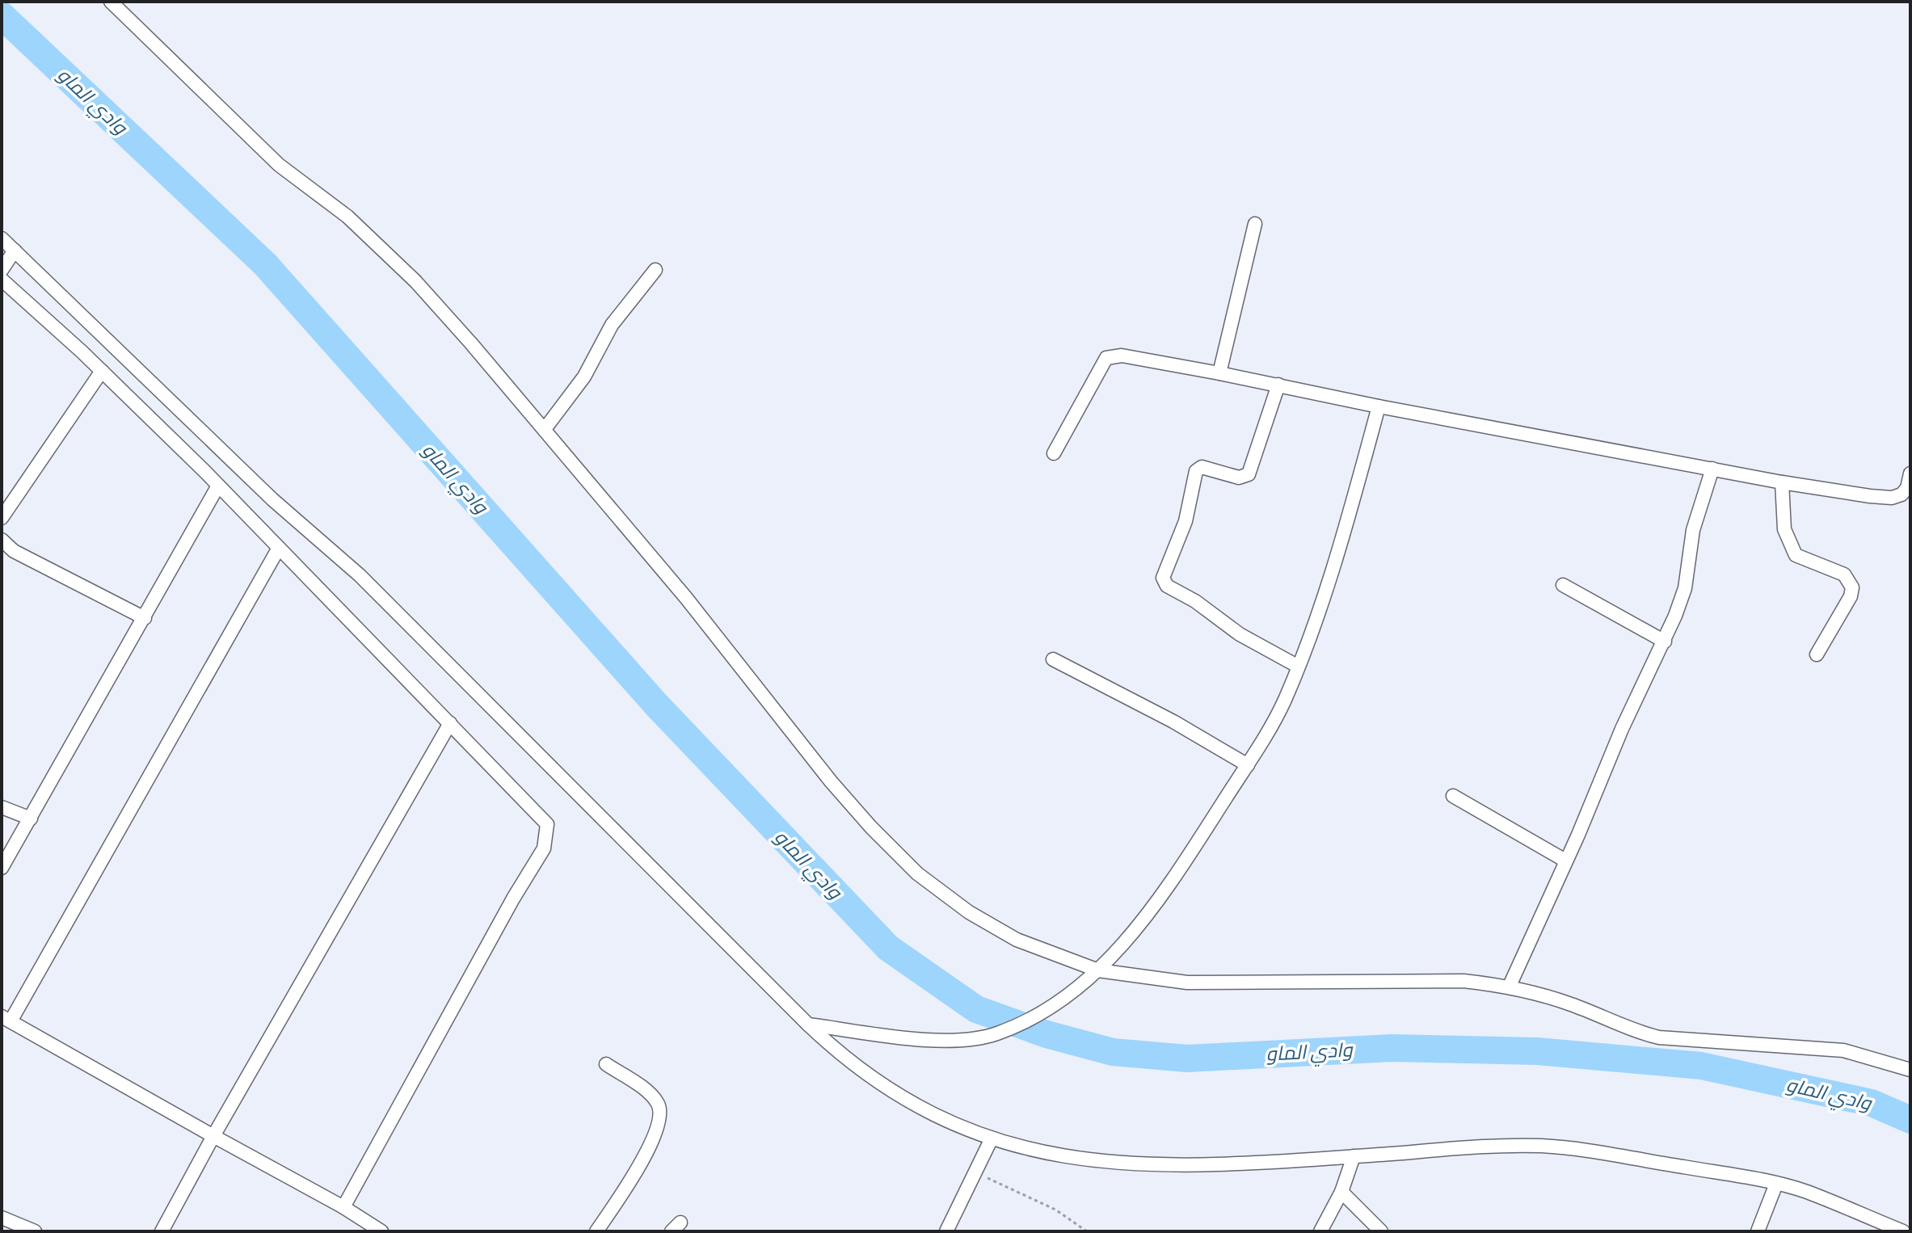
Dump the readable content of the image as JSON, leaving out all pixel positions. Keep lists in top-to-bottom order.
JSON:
{
  "water": ["وادي الماو"]
}
